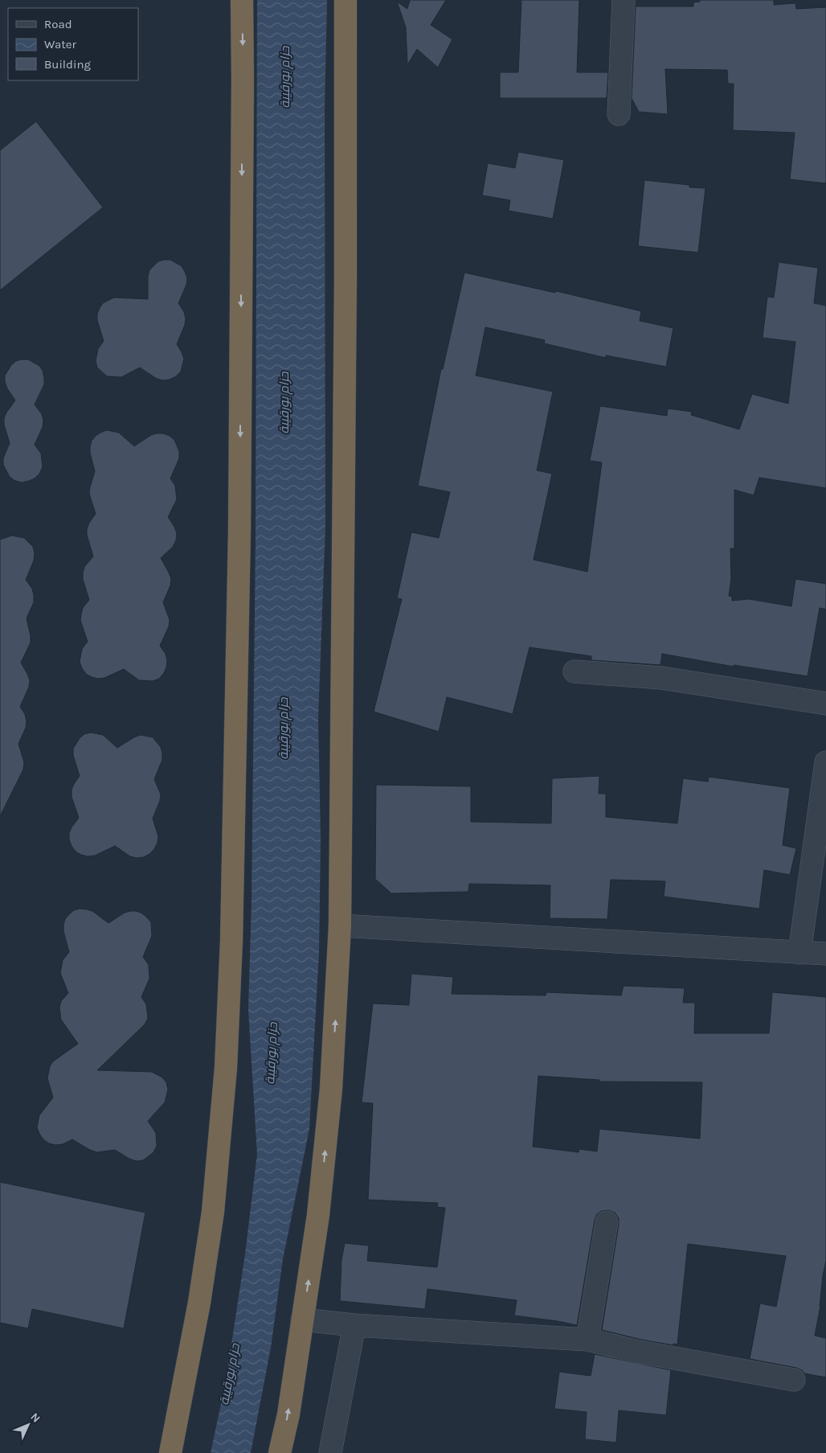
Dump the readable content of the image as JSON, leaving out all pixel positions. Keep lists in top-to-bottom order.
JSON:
{
  "water": ["حزام بورقيبة"],
  "legend": ["Road", "Water", "Building"],
  "north": "top right"
}
